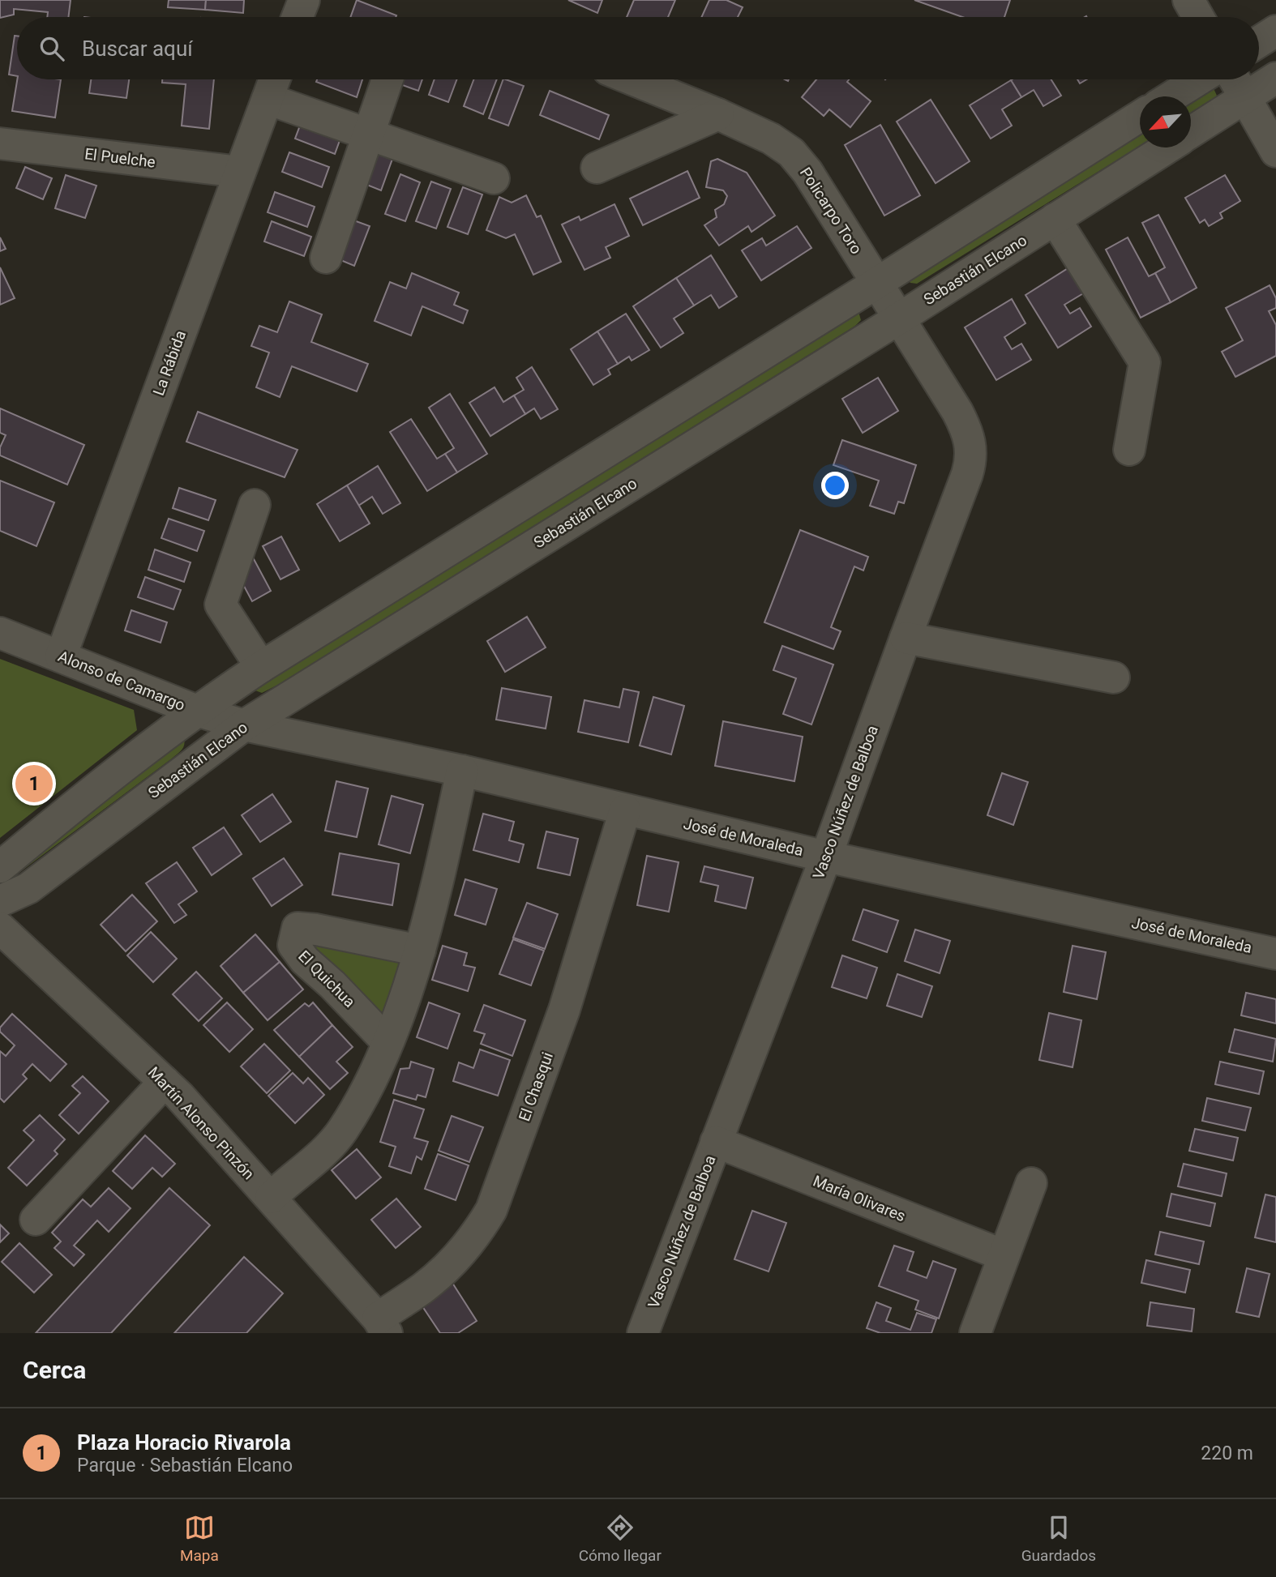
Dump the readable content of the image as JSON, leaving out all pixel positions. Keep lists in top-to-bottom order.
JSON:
{
  "streets": {
    "street": [
      "El Puelche",
      "Policarpo Toro",
      "Sebastián Elcano",
      "La Rábida",
      "Alonso de Camargo",
      "Vasco Núñez de Balboa",
      "José de Moraleda",
      "El Quichua",
      "El Chasqui",
      "Martín Alonso Pinzón",
      "María Olivares"
    ]
  },
  "crossings": [
    ["El Puelche", "La Rábida"],
    ["Policarpo Toro", "Vasco Núñez de Balboa"],
    ["Sebastián Elcano", "Alonso de Camargo"],
    ["Sebastián Elcano", "Vasco Núñez de Balboa"],
    ["Sebastián Elcano", "José de Moraleda"],
    ["La Rábida", "Alonso de Camargo"],
    ["Alonso de Camargo", "José de Moraleda"],
    ["Vasco Núñez de Balboa", "José de Moraleda"],
    ["Vasco Núñez de Balboa", "María Olivares"],
    ["José de Moraleda", "El Chasqui"],
    ["El Chasqui", "Martín Alonso Pinzón"]
  ],
  "north": "bottom left",
  "page": {
    "search": "Buscar aquí",
    "pins": "1",
    "heading": "Cerca",
    "list": [
      {
        "mark": "1",
        "name": "Plaza Horacio Rivarola",
        "note": "Parque · Sebastián Elcano",
        "value": "220 m"
      }
    ],
    "nav": ["Mapa", "Cómo llegar", "Guardados"]
  }
}
